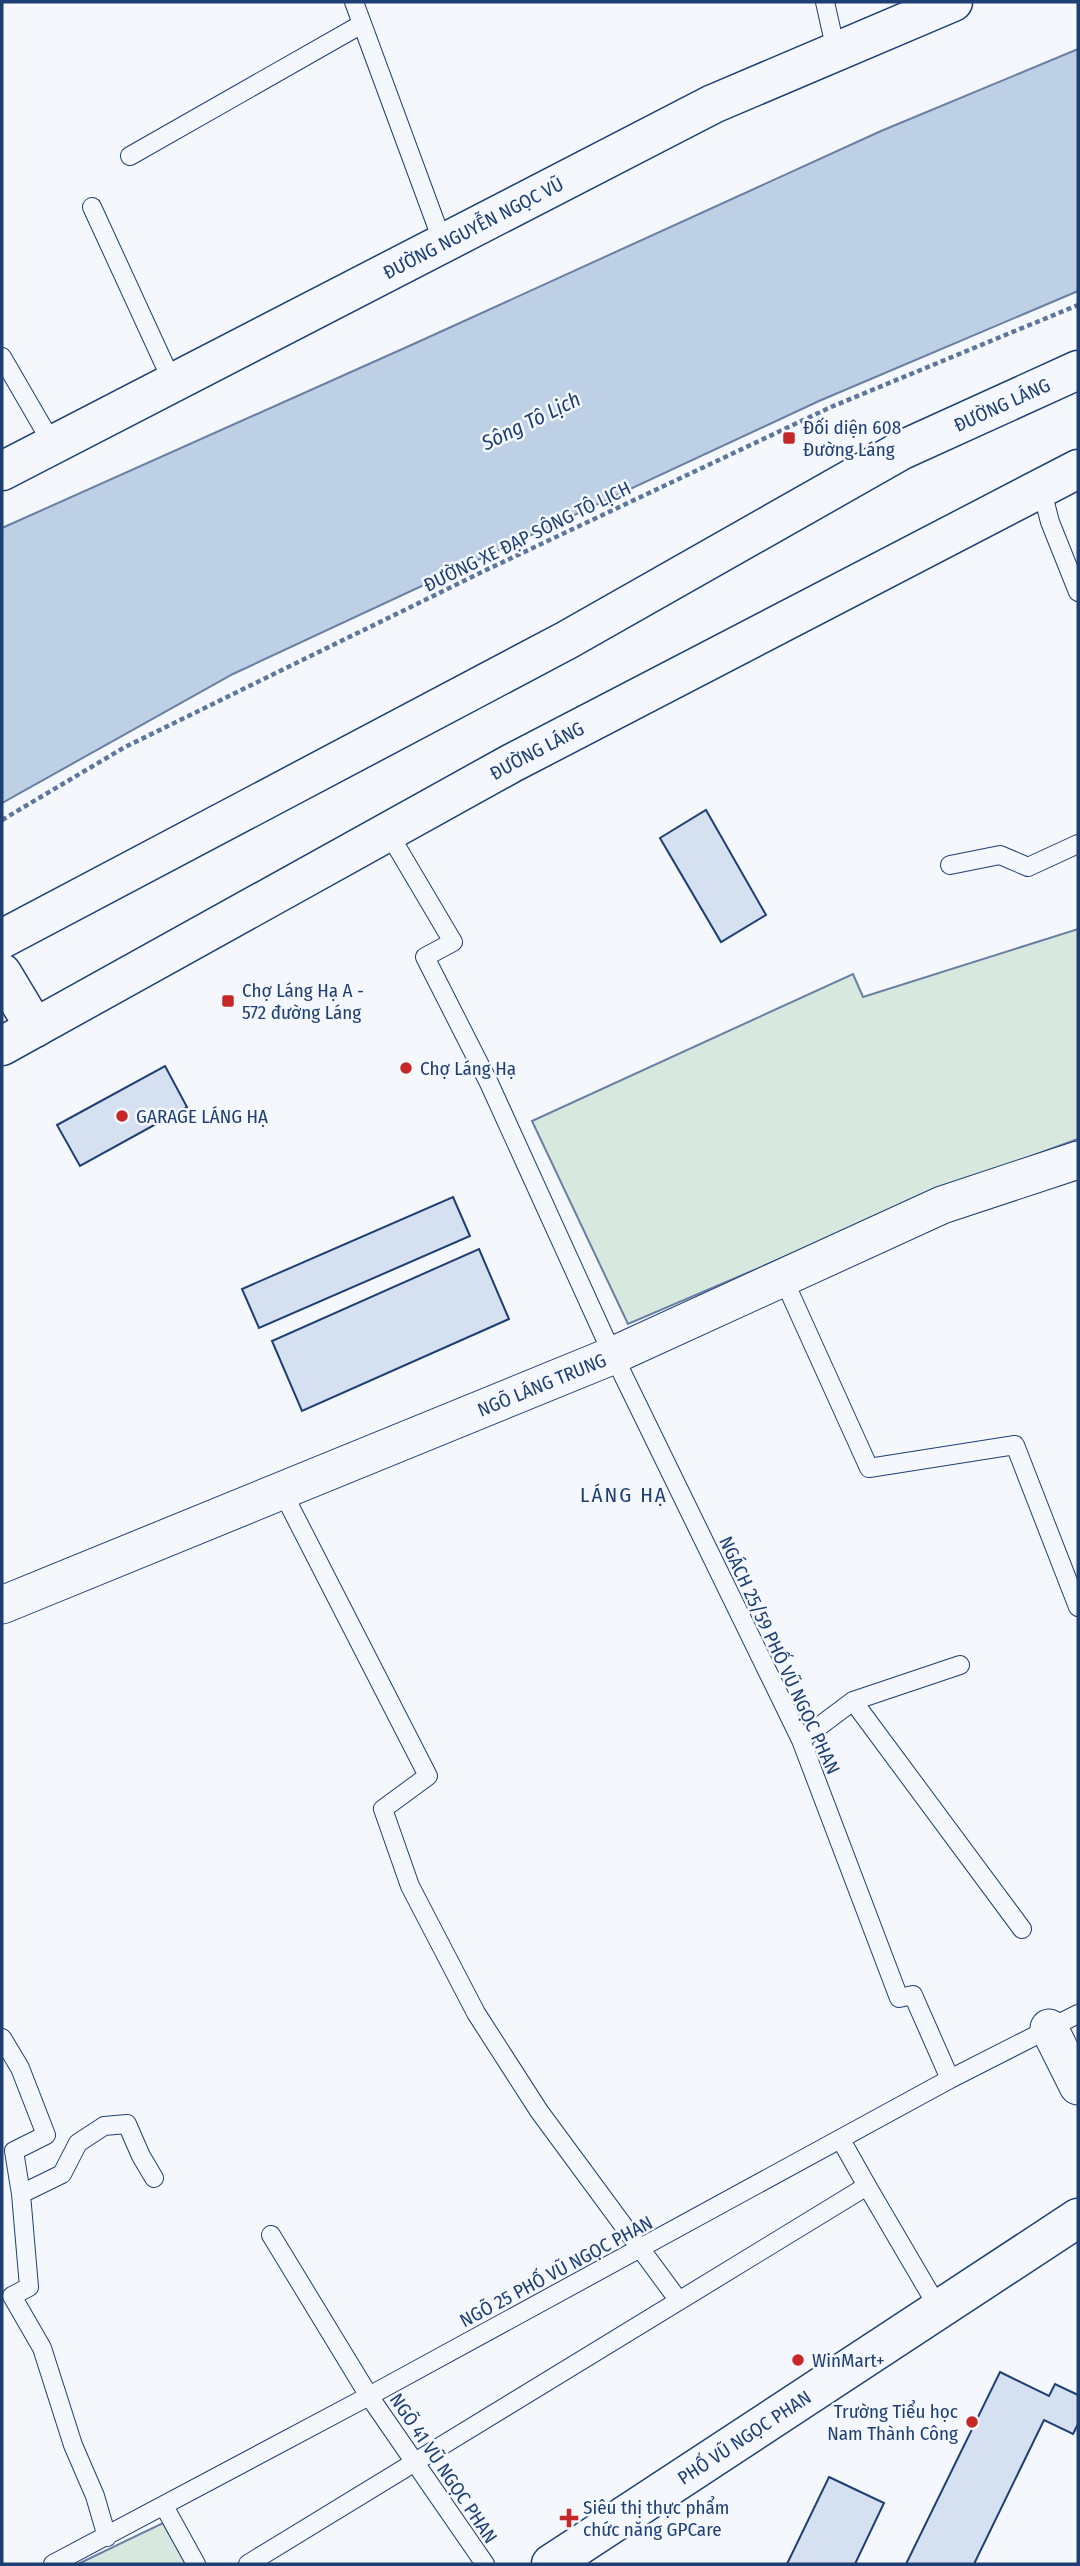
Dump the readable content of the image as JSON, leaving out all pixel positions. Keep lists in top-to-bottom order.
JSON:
{
  "streets": {
    "main road": ["ĐƯỜNG NGUYỄN NGỌC VŨ", "ĐƯỜNG LÁNG", "PHỐ VŨ NGỌC PHAN"],
    "street": ["NGÕ LÁNG TRUNG"],
    "lane": ["NGÁCH 25/59 PHỐ VŨ NGỌC PHAN", "NGÕ 25 PHỐ VŨ NGỌC PHAN", "NGÕ 41 VŨ NGỌC PHAN"],
    "path": ["ĐƯỜNG XE ĐẠP SÔNG TÔ LỊCH"]
  },
  "crossings": [
    ["ĐƯỜNG LÁNG", "NGÁCH 25/59 PHỐ VŨ NGỌC PHAN"],
    ["NGÕ LÁNG TRUNG", "NGÁCH 25/59 PHỐ VŨ NGỌC PHAN"],
    ["NGÁCH 25/59 PHỐ VŨ NGỌC PHAN", "NGÕ 25 PHỐ VŨ NGỌC PHAN"],
    ["NGÕ 25 PHỐ VŨ NGỌC PHAN", "NGÕ 41 VŨ NGỌC PHAN"]
  ],
  "districts": ["LÁNG HẠ"],
  "water": ["Sông Tô Lịch"],
  "places": {
    "transit": ["Đối diện 608 Đường Láng", "Chợ Láng Hạ A - 572 đường Láng"],
    "other": [
      "Chợ Láng Hạ",
      "GARAGE LÁNG HẠ",
      "WinMart+",
      "Trường Tiểu học Nam Thành Công"
    ],
    "health": ["Siêu thị thực phẩm chức năng GPCare"]
  }
}
